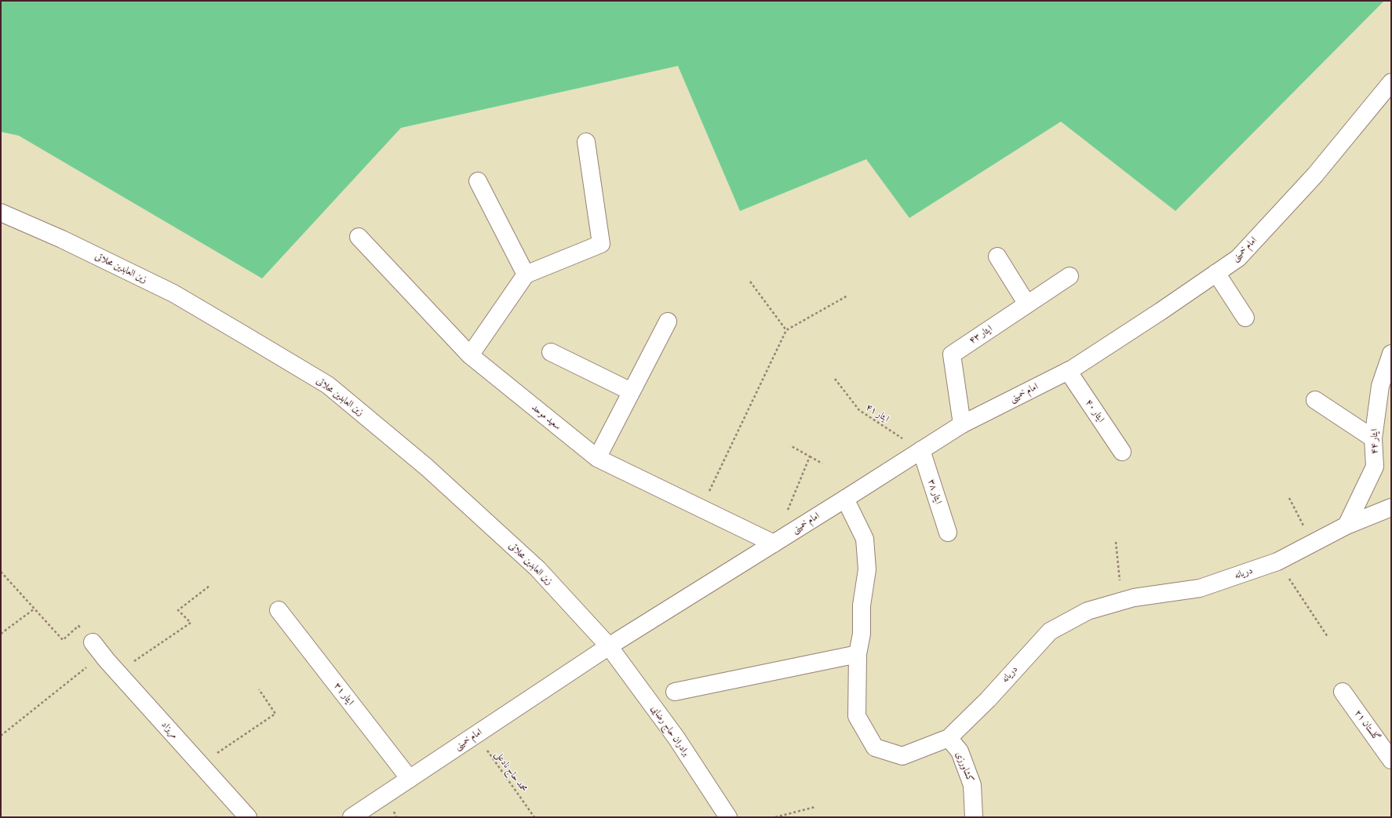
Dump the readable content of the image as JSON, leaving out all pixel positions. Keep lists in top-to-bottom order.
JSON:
{
  "streets": {
    "street": [
      "امام خمینی",
      "زین العابدین محلاتی",
      "ایثار ۴۳",
      "ایثار ۴۰",
      "سعید موحد",
      "ایثار ۴۴",
      "ایثار ۳۸",
      "دریانه",
      "ایثار ۳۱",
      "گلستان ۲۱",
      "مریزاد",
      "برادران حاج رضایی",
      "کشاورزی"
    ],
    "path": ["ایثار ۴۱", "محمد حاج نادعلی"]
  },
  "crossings": [
    ["امام خمینی", "زین العابدین محلاتی"],
    ["امام خمینی", "ایثار ۴۳"],
    ["امام خمینی", "ایثار ۴۰"],
    ["امام خمینی", "ایثار ۴۱"],
    ["امام خمینی", "سعید موحد"],
    ["امام خمینی", "ایثار ۳۸"],
    ["امام خمینی", "دریانه"],
    ["امام خمینی", "ایثار ۳۱"],
    ["امام خمینی", "برادران حاج رضایی"],
    ["امام خمینی", "محمد حاج نادعلی"],
    ["زین العابدین محلاتی", "برادران حاج رضایی"],
    ["ایثار ۴۱", "ایثار ۳۸"],
    ["ایثار ۴۴", "دریانه"],
    ["دریانه", "کشاورزی"]
  ]
}
